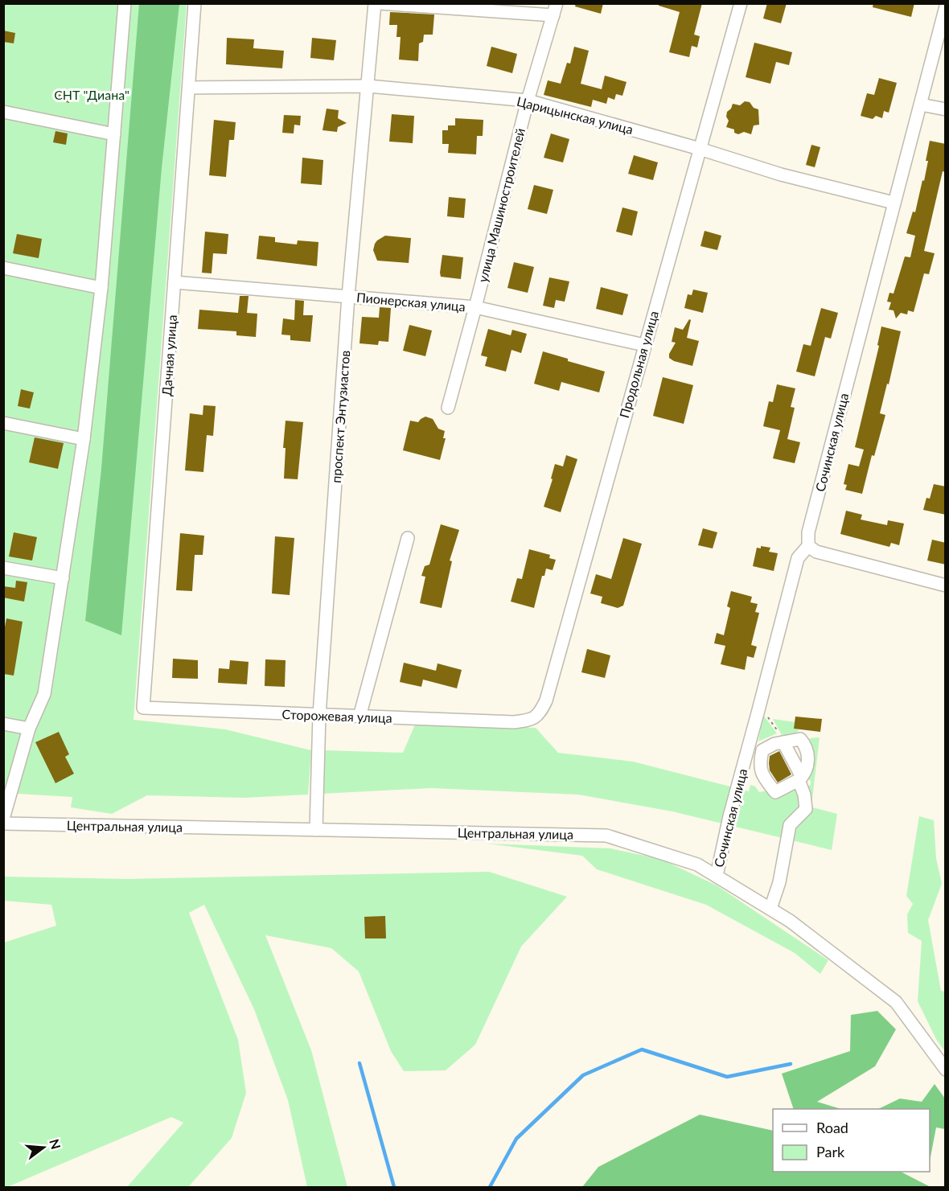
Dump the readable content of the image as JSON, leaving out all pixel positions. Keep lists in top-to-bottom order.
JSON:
{
  "streets": {
    "street": [
      "Царицынская улица",
      "улица Машиностроителей",
      "Пионерская улица",
      "Дачная улица",
      "Продольная улица",
      "проспект Энтузиастов",
      "Сочинская улица",
      "Сторожевая улица",
      "Центральная улица"
    ]
  },
  "crossings": [
    ["Царицынская улица", "улица Машиностроителей"],
    ["Царицынская улица", "Дачная улица"],
    ["Царицынская улица", "Продольная улица"],
    ["Царицынская улица", "проспект Энтузиастов"],
    ["Царицынская улица", "Сочинская улица"],
    ["улица Машиностроителей", "Пионерская улица"],
    ["Пионерская улица", "Дачная улица"],
    ["Пионерская улица", "Продольная улица"],
    ["Пионерская улица", "проспект Энтузиастов"],
    ["Дачная улица", "Сторожевая улица"],
    ["Продольная улица", "Сторожевая улица"],
    ["проспект Энтузиастов", "Сторожевая улица"],
    ["проспект Энтузиастов", "Центральная улица"],
    ["Сочинская улица", "Центральная улица"]
  ],
  "parks": ["СНТ \"Диана\""],
  "legend": ["Road", "Park"],
  "north": "right"
}
